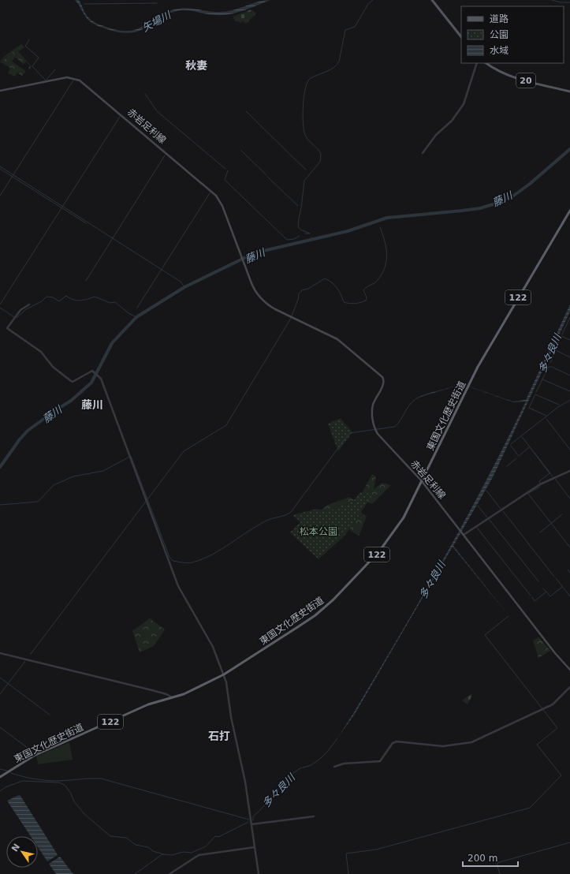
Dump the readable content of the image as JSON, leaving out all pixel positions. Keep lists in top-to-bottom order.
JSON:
{
  "streets": {
    "highway": ["122", "東国文化歴史街道"],
    "main road": ["20", "赤岩足利線"]
  },
  "crossings": [
    ["赤岩足利線", "東国文化歴史街道"]
  ],
  "districts": ["秋妻", "藤川", "石打"],
  "water": ["矢場川", "藤川", "多々良川"],
  "parks": ["松本公園"],
  "legend": ["道路", "公園", "水域"],
  "scale_bar": "200 m",
  "north": "top left"
}
